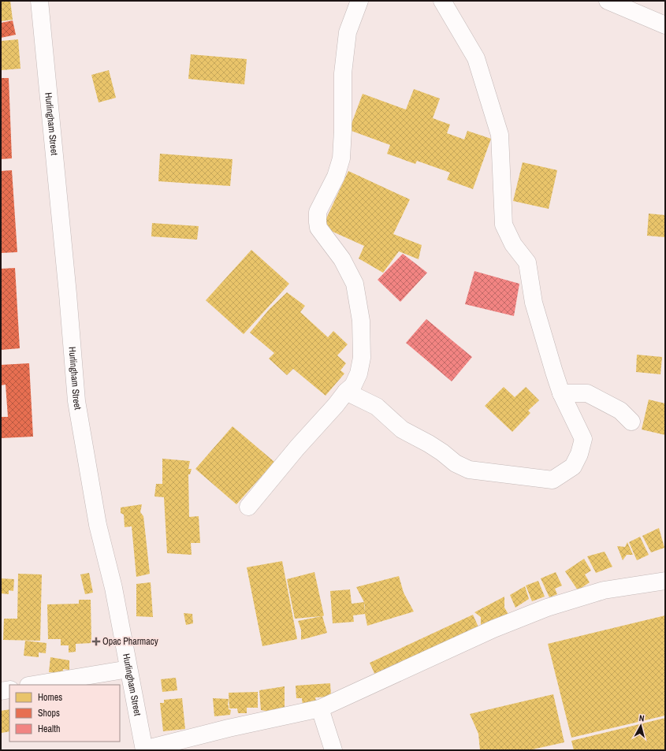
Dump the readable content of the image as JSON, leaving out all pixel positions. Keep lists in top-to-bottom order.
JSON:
{
  "streets": {
    "street": ["Hurlingham Street"]
  },
  "places": {
    "health": ["Opac Pharmacy"]
  },
  "legend": ["Homes", "Shops", "Health"],
  "north": "top"
}
